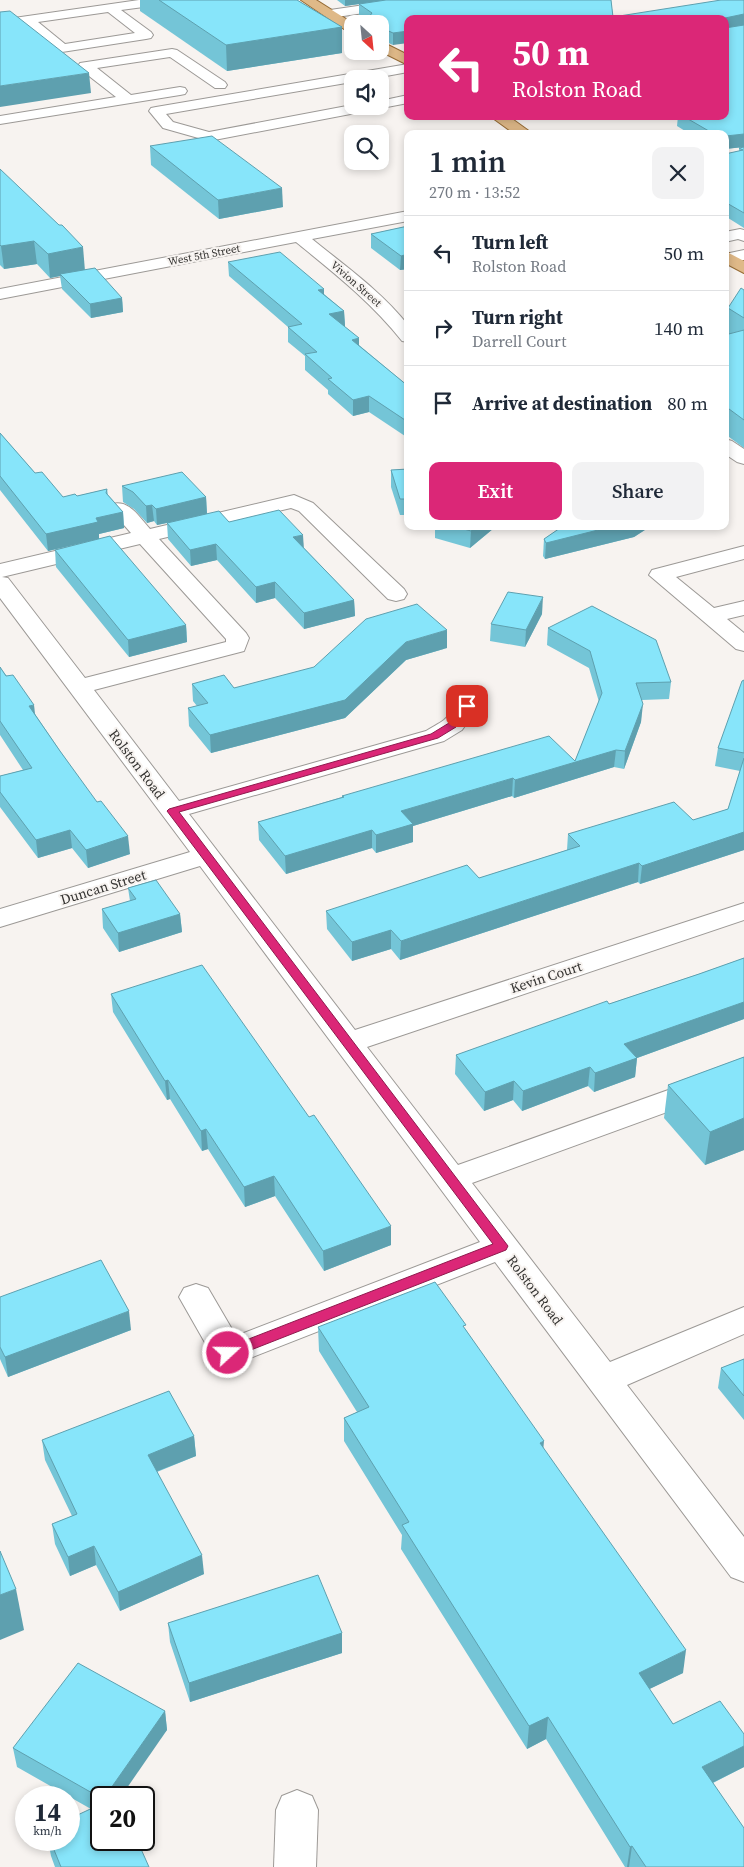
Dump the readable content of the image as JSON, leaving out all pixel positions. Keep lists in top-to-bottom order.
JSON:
{
  "streets": {
    "street": [
      "West 5th Street",
      "Vivion Street",
      "Rolston Road",
      "Duncan Street",
      "Kevin Court"
    ]
  },
  "crossings": [
    ["West 5th Street", "Vivion Street"],
    ["Rolston Road", "Duncan Street"],
    ["Rolston Road", "Kevin Court"]
  ],
  "north": "bottom right",
  "page": {
    "turn": ["50 m", "Rolston Road"],
    "heading": ["1 min", "270 m · 13:52"],
    "list": [
      {
        "name": "Turn left",
        "note": "Rolston Road",
        "value": "50 m"
      },
      {
        "name": "Turn right",
        "note": "Darrell Court",
        "value": "140 m"
      },
      {
        "name": "Arrive at destination",
        "value": "80 m"
      }
    ],
    "buttons": ["Exit", "Share"],
    "speed": "14 km/h",
    "limit": "20"
  }
}
